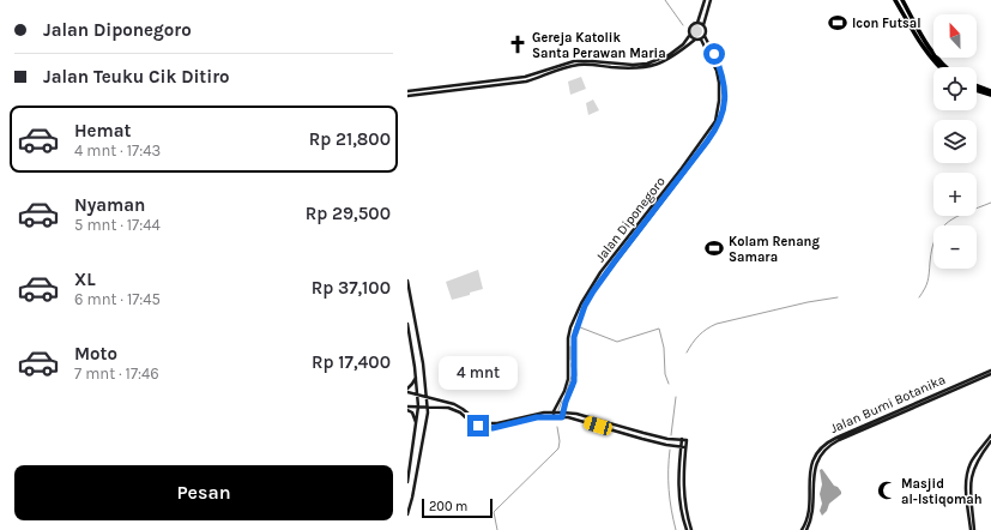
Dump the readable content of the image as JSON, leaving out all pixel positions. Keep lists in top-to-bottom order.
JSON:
{
  "streets": {
    "street": ["Jalan Diponegoro", "Jalan Bumi Botanika"]
  },
  "places": {
    "sports": ["Icon Futsal", "Kolam Renang Samara"],
    "church": ["Gereja Katolik Santa Perawan Maria"],
    "mosque": ["Masjid al-Istiqomah"]
  },
  "scale_bar": "200 m",
  "north": "top",
  "page": {
    "banner": ["Jalan Diponegoro", "Jalan Teuku Cik Ditiro"],
    "map_buttons": ["+", "−"],
    "list": [
      {
        "name": "Hemat",
        "note": "4 mnt · 17:43",
        "value": "Rp 21,800"
      },
      {
        "name": "Nyaman",
        "note": "5 mnt · 17:44",
        "value": "Rp 29,500"
      },
      {
        "name": "XL",
        "note": "6 mnt · 17:45",
        "value": "Rp 37,100"
      },
      {
        "name": "Moto",
        "note": "7 mnt · 17:46",
        "value": "Rp 17,400"
      }
    ],
    "bubble": "4 mnt",
    "buttons": "Pesan",
    "scale": "200 m"
  }
}
